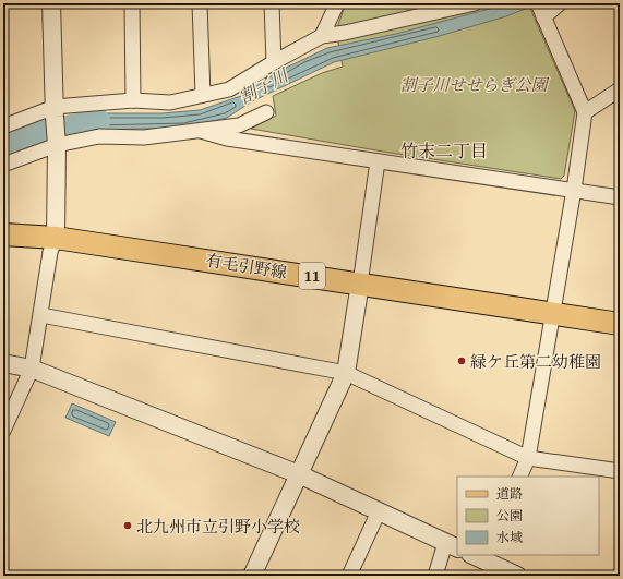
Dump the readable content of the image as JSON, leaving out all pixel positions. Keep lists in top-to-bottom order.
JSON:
{
  "streets": {
    "main road": ["有毛引野線", "11"]
  },
  "districts": ["竹末二丁目"],
  "water": ["割子川"],
  "parks": ["割子川せせらぎ公園"],
  "places": ["緑ケ丘第二幼稚園", "北九州市立引野小学校"],
  "legend": ["道路", "公園", "水域"]
}
